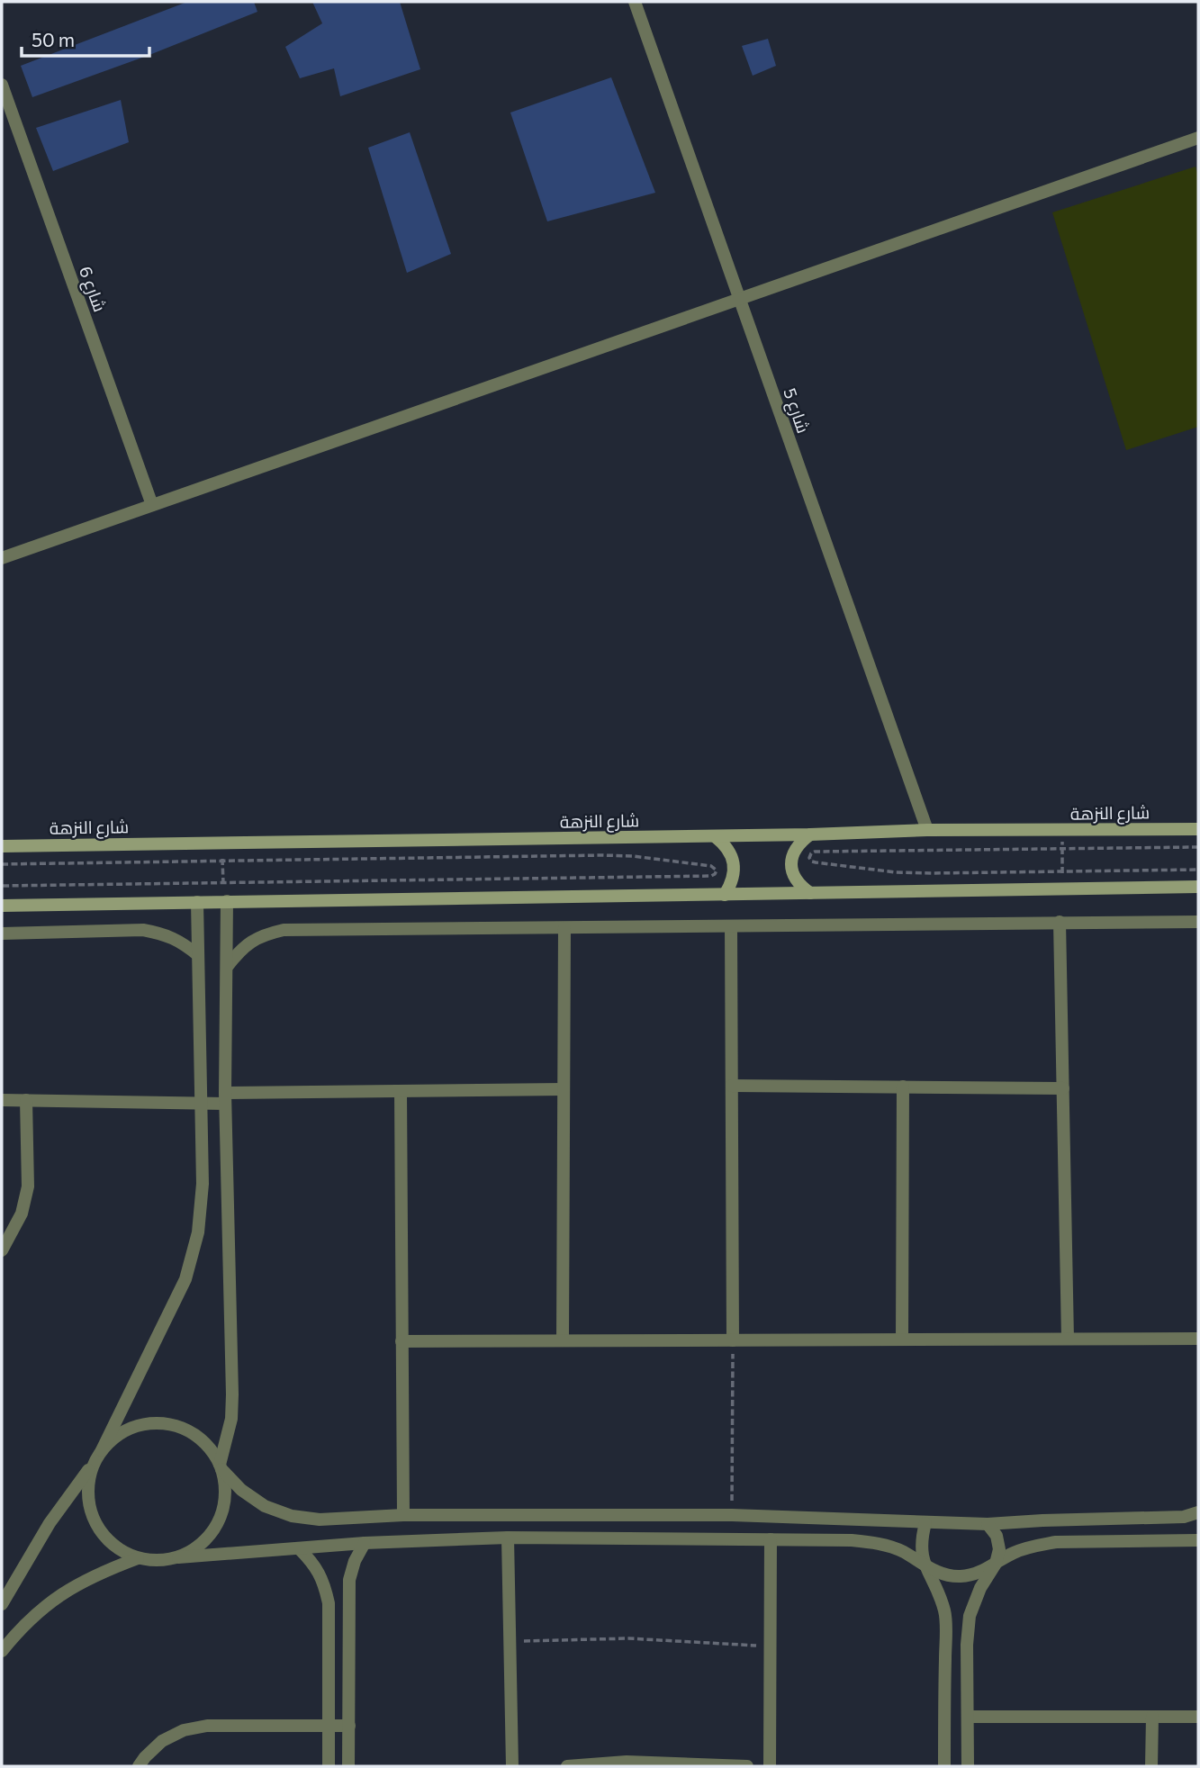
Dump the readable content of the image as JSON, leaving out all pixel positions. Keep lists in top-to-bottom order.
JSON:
{
  "streets": {
    "main road": ["شارع النزهة"],
    "street": ["شارع 6", "شارع 5"]
  },
  "crossings": [
    ["شارع 5", "شارع النزهة"]
  ],
  "scale_bar": "50 m"
}
